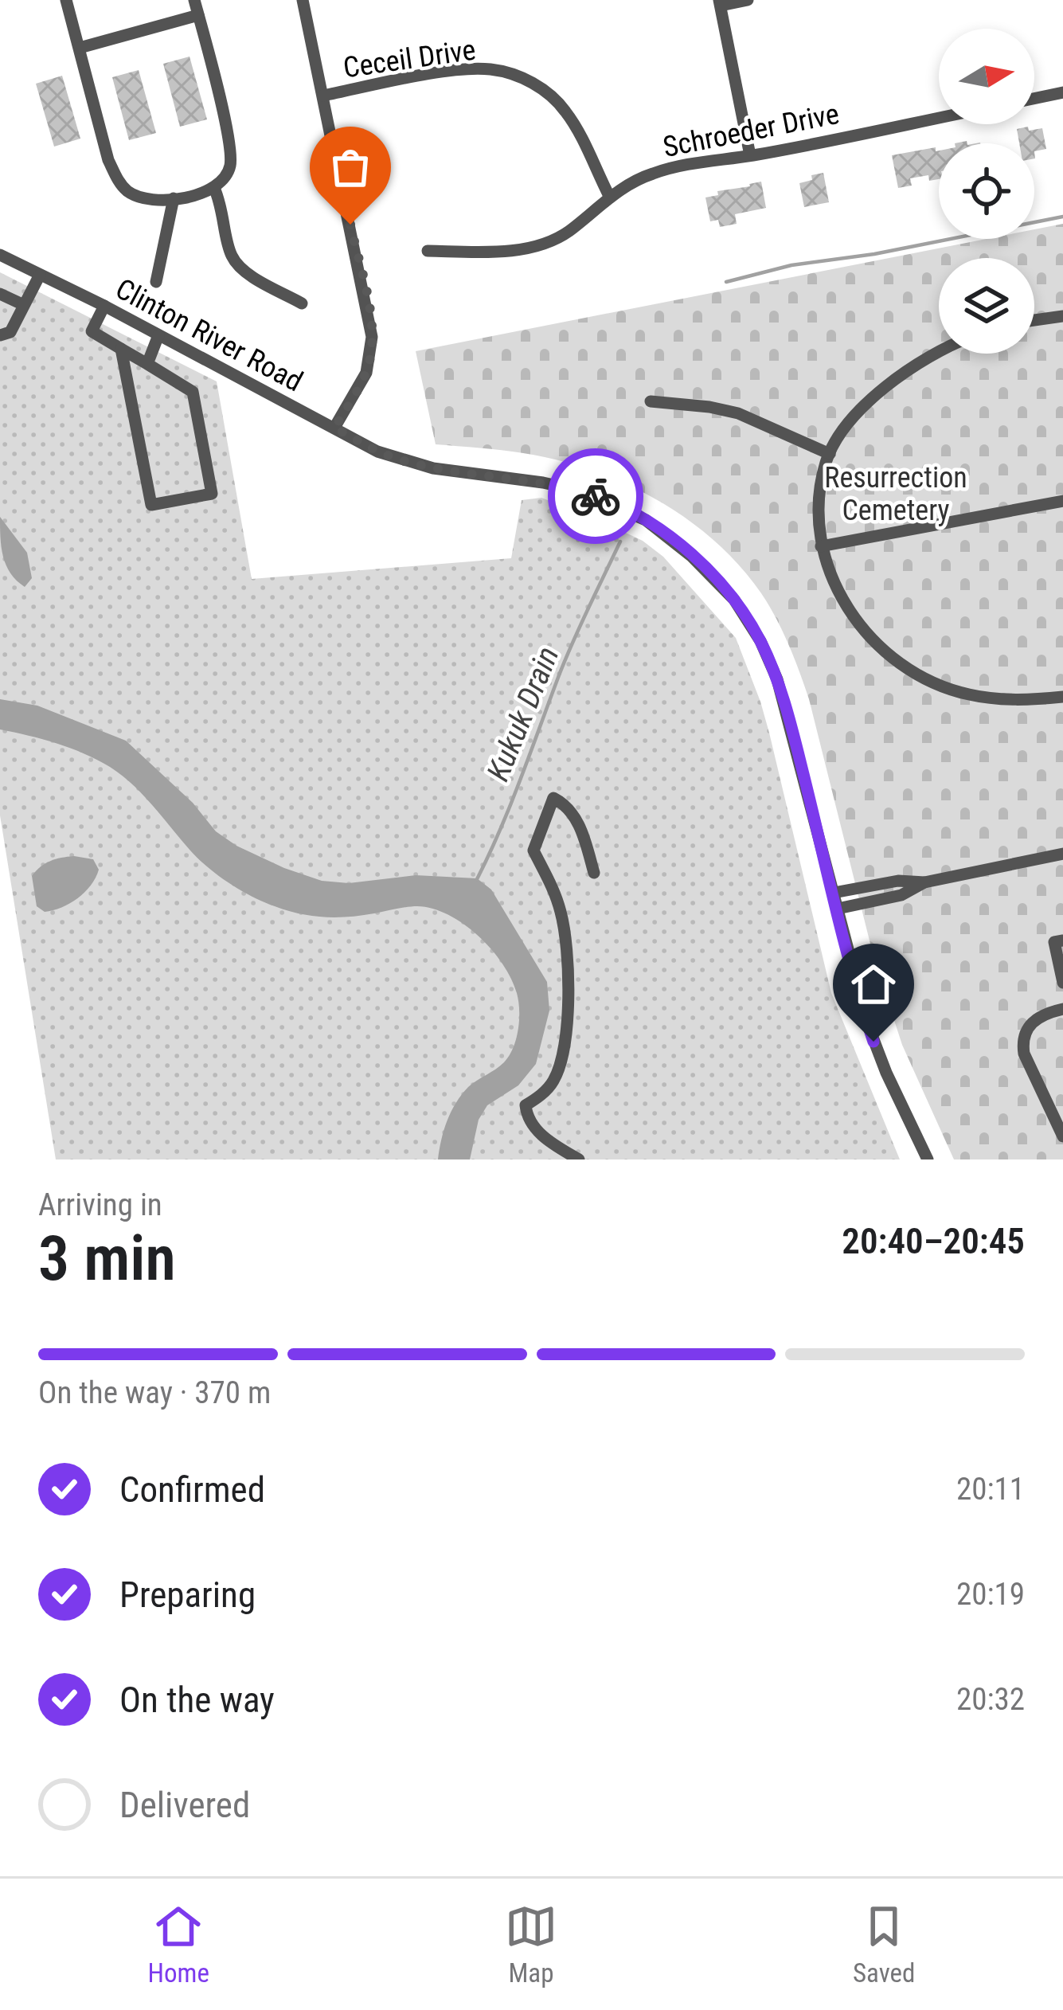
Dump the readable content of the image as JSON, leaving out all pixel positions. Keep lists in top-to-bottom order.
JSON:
{
  "streets": {
    "street": ["Ceceil Drive", "Schroeder Drive", "Clinton River Road"]
  },
  "crossings": [
    ["Ceceil Drive", "Schroeder Drive"]
  ],
  "water": ["Kukuk Drain"],
  "parks": ["Resurrection Cemetery"],
  "north": "right",
  "page": {
    "heading": ["3 min", "Arriving in", "20:40–20:45"],
    "bar": "On the way · 370 m",
    "list": [
      ["Confirmed", "20:11"],
      ["Preparing", "20:19"],
      ["On the way", "20:32"],
      "Delivered"
    ],
    "tabs": ["Home", "Map", "Saved"]
  }
}
